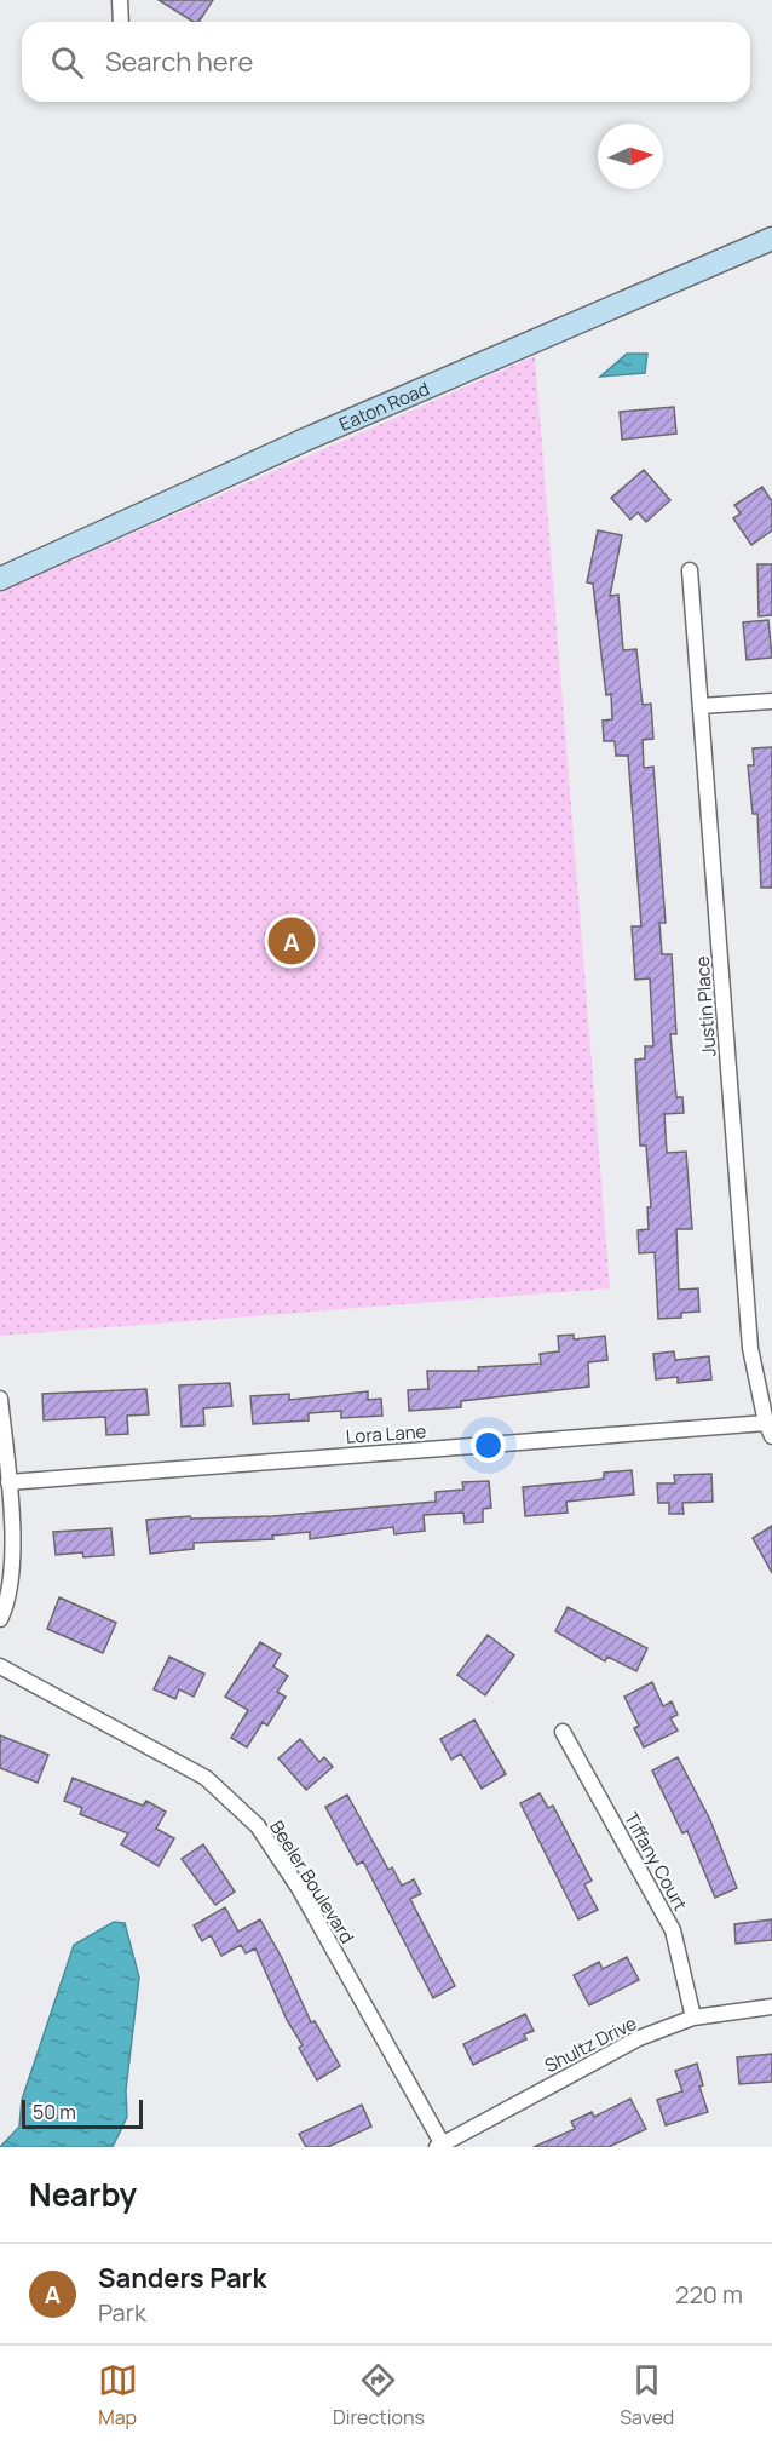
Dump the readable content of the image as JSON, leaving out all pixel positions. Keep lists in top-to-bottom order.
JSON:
{
  "streets": {
    "street": [
      "Eaton Road",
      "Justin Place",
      "Lora Lane",
      "Tiffany Court",
      "Beeler Boulevard",
      "Shultz Drive"
    ]
  },
  "crossings": [
    ["Justin Place", "Lora Lane"],
    ["Tiffany Court", "Shultz Drive"],
    ["Beeler Boulevard", "Shultz Drive"]
  ],
  "scale_bar": "50 m",
  "north": "right",
  "page": {
    "search": "Search here",
    "pins": "A",
    "scale": "50 m",
    "heading": "Nearby",
    "list": [
      {
        "mark": "A",
        "name": "Sanders Park",
        "note": "Park",
        "value": "220 m"
      }
    ],
    "nav": ["Map", "Directions", "Saved"]
  }
}
